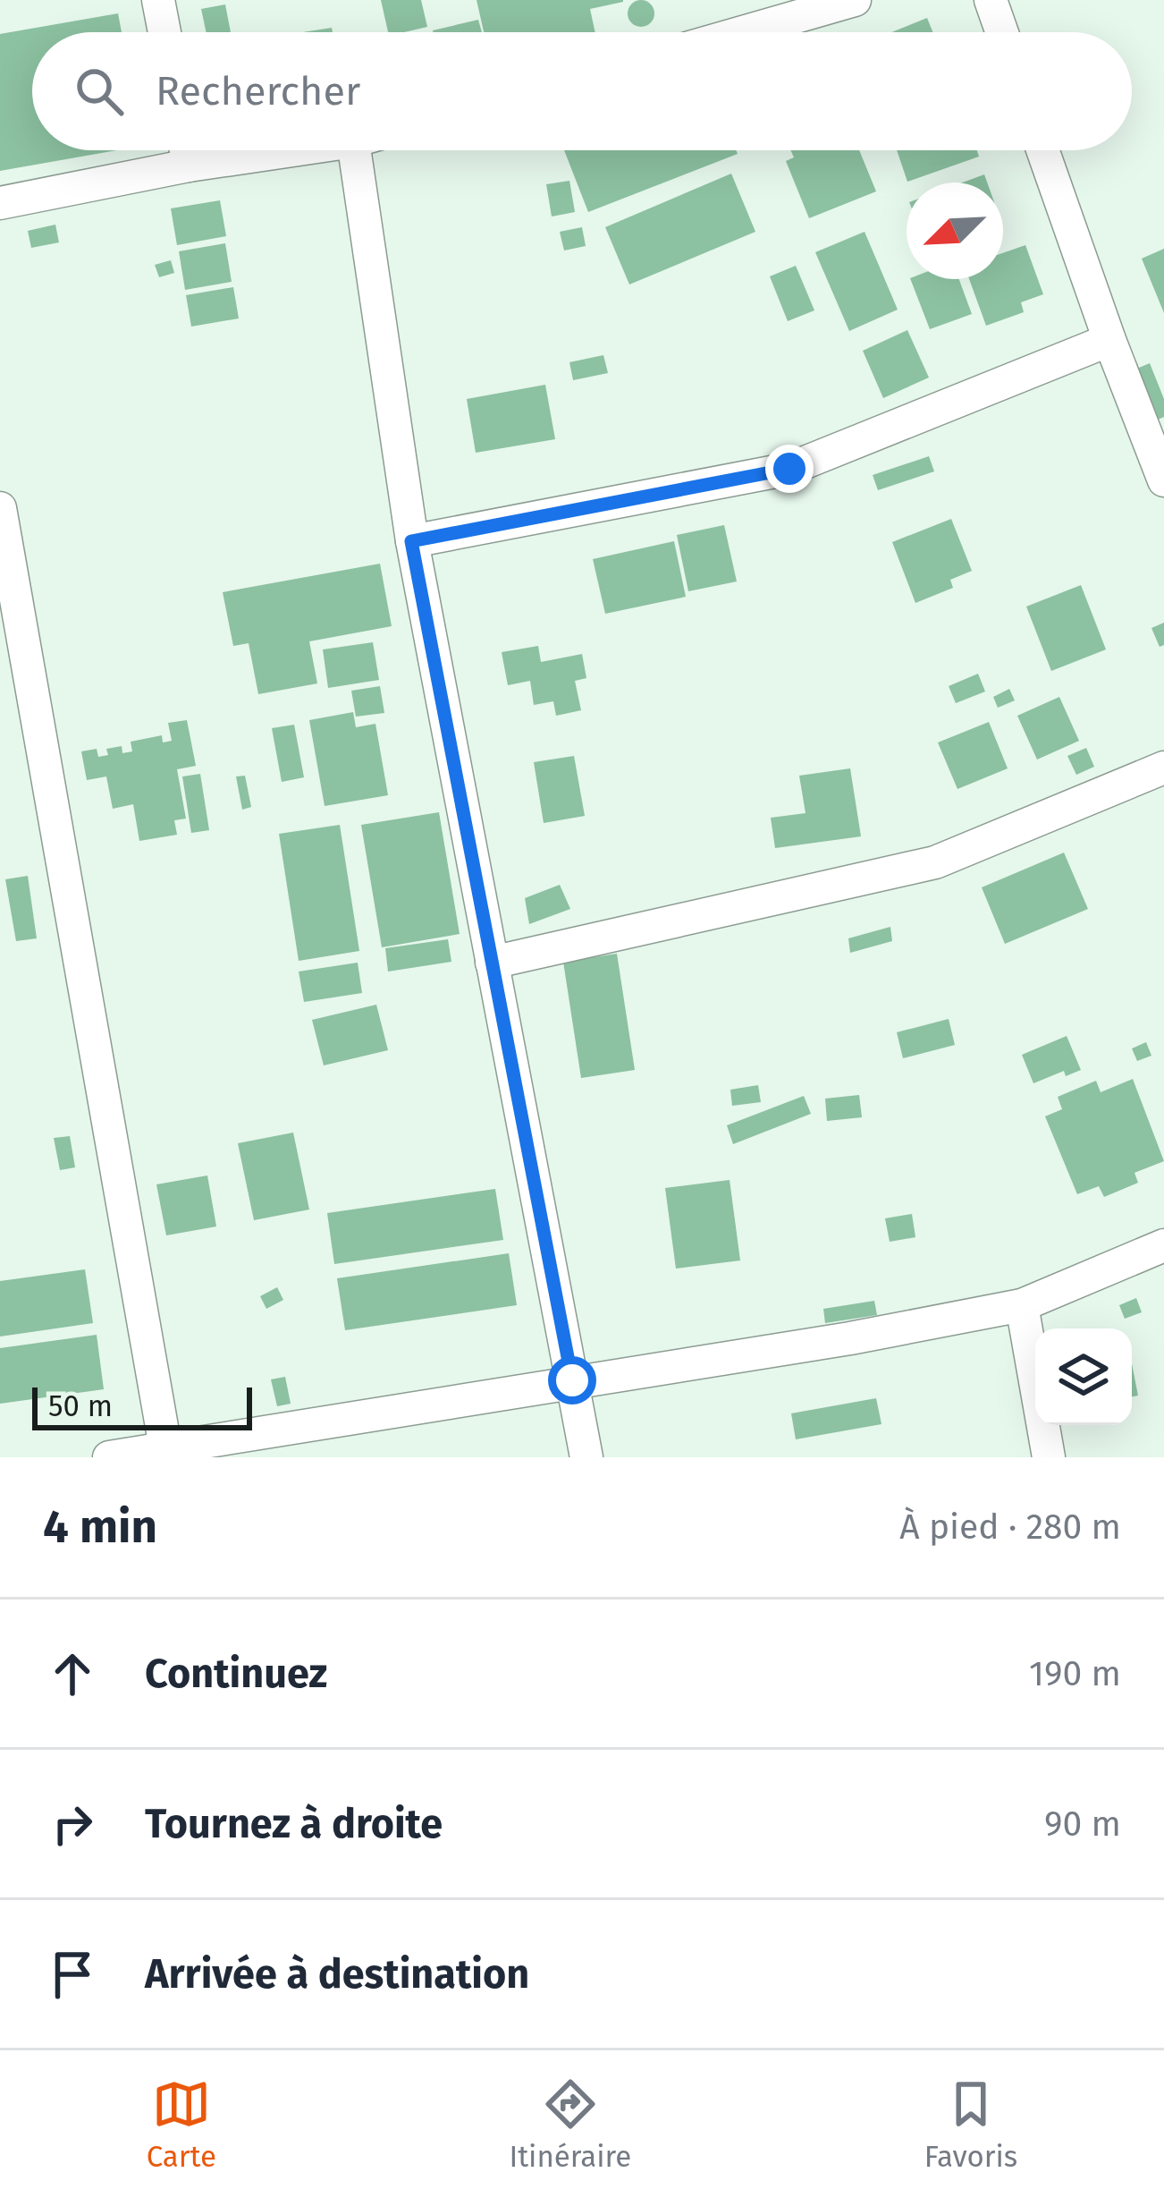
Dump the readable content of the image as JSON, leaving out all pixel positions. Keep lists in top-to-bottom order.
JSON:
{
  "scale_bar": "50 m",
  "north": "bottom left",
  "page": {
    "search": "Rechercher",
    "scale": "50 m",
    "heading": ["4 min", "À pied · 280 m"],
    "list": [
      ["Continuez", "190 m"],
      ["Tournez à droite", "90 m"],
      "Arrivée à destination"
    ],
    "nav": ["Carte", "Itinéraire", "Favoris"]
  }
}
